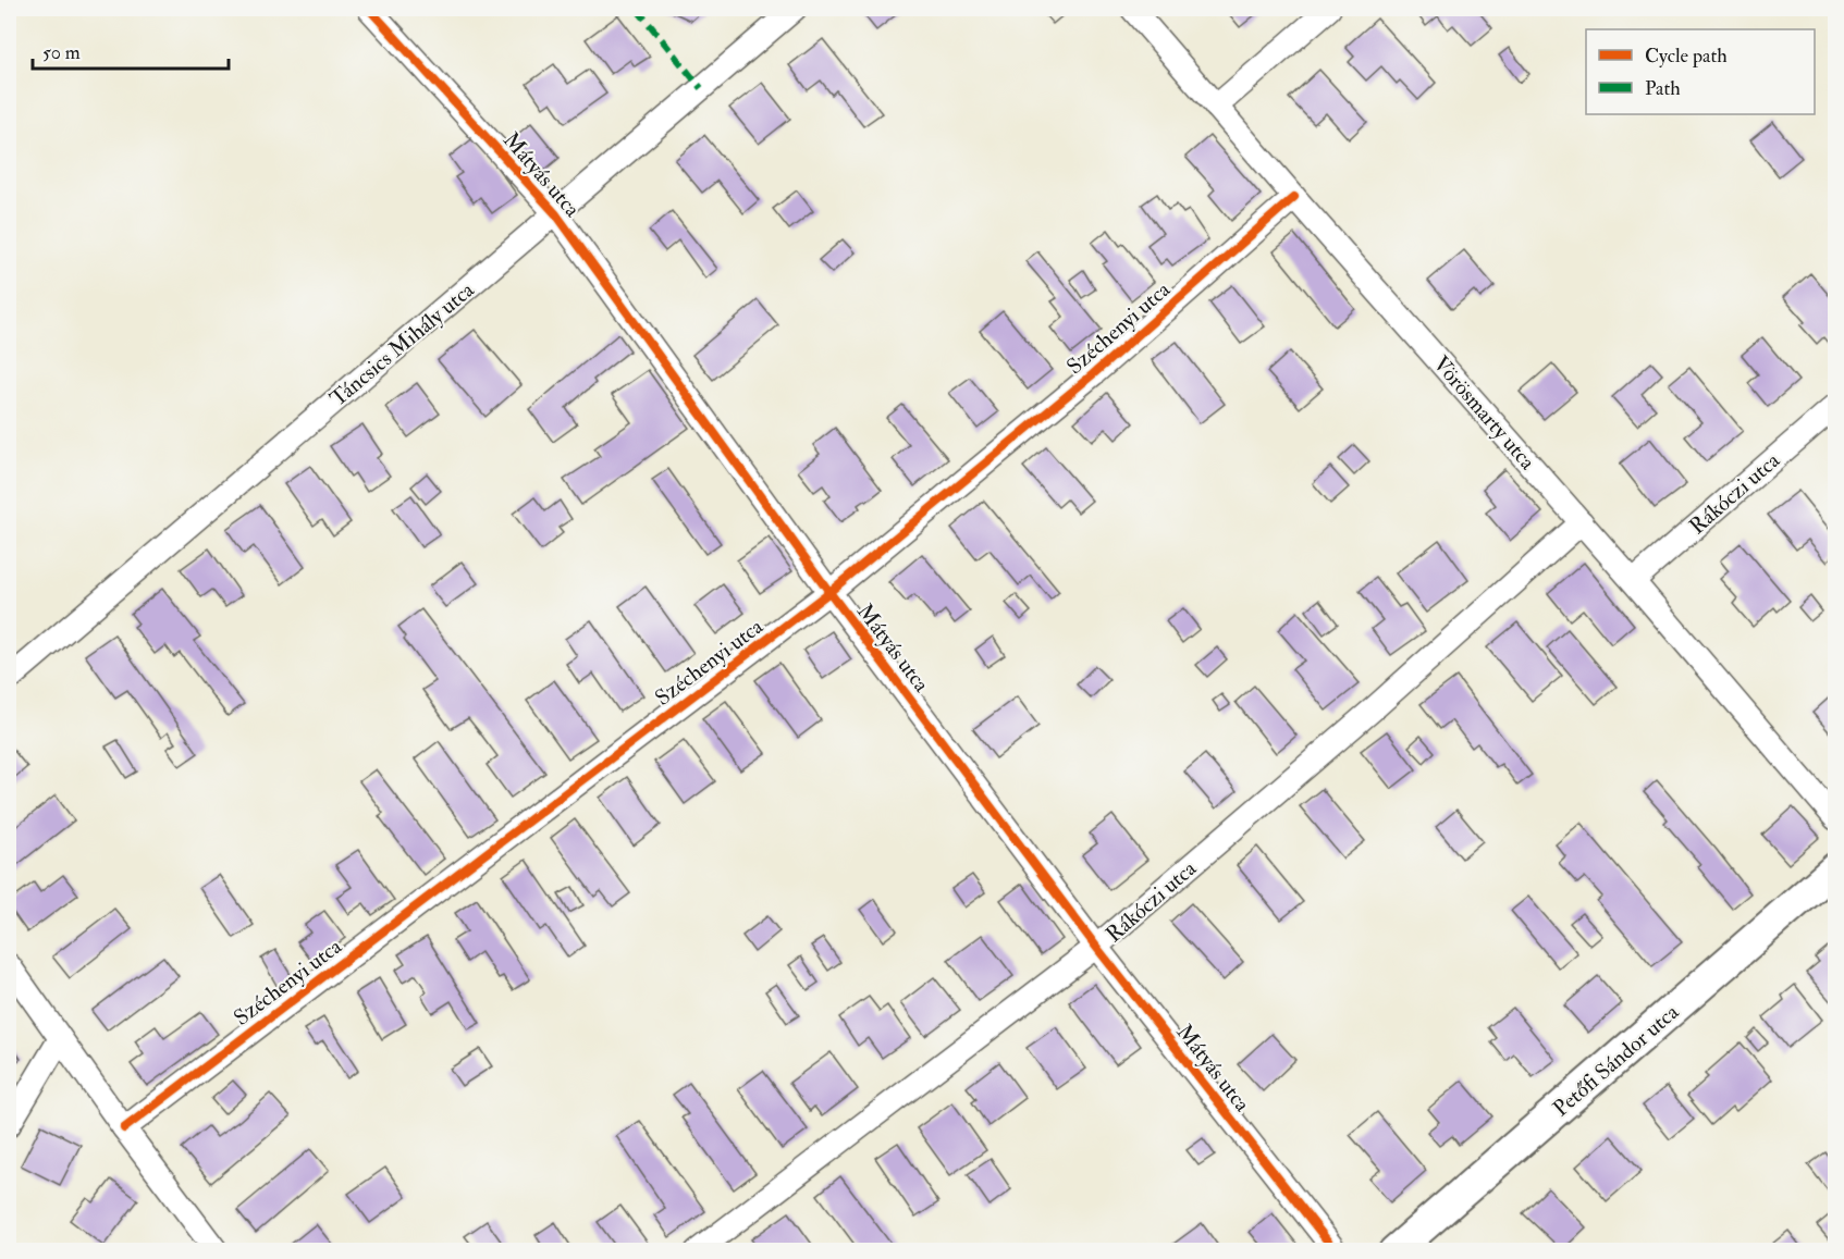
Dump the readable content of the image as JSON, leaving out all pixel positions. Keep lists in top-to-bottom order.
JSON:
{
  "streets": {
    "main road": ["Petőfi Sándor utca"],
    "street": [
      "Mátyás utca",
      "Széchenyi utca",
      "Táncsics Mihály utca",
      "Vörösmarty utca",
      "Rákóczi utca"
    ]
  },
  "crossings": [
    ["Mátyás utca", "Széchenyi utca"],
    ["Mátyás utca", "Táncsics Mihály utca"],
    ["Mátyás utca", "Rákóczi utca"],
    ["Széchenyi utca", "Vörösmarty utca"],
    ["Vörösmarty utca", "Rákóczi utca"]
  ],
  "legend": ["Cycle path", "Path"],
  "scale_bar": "50 m"
}
